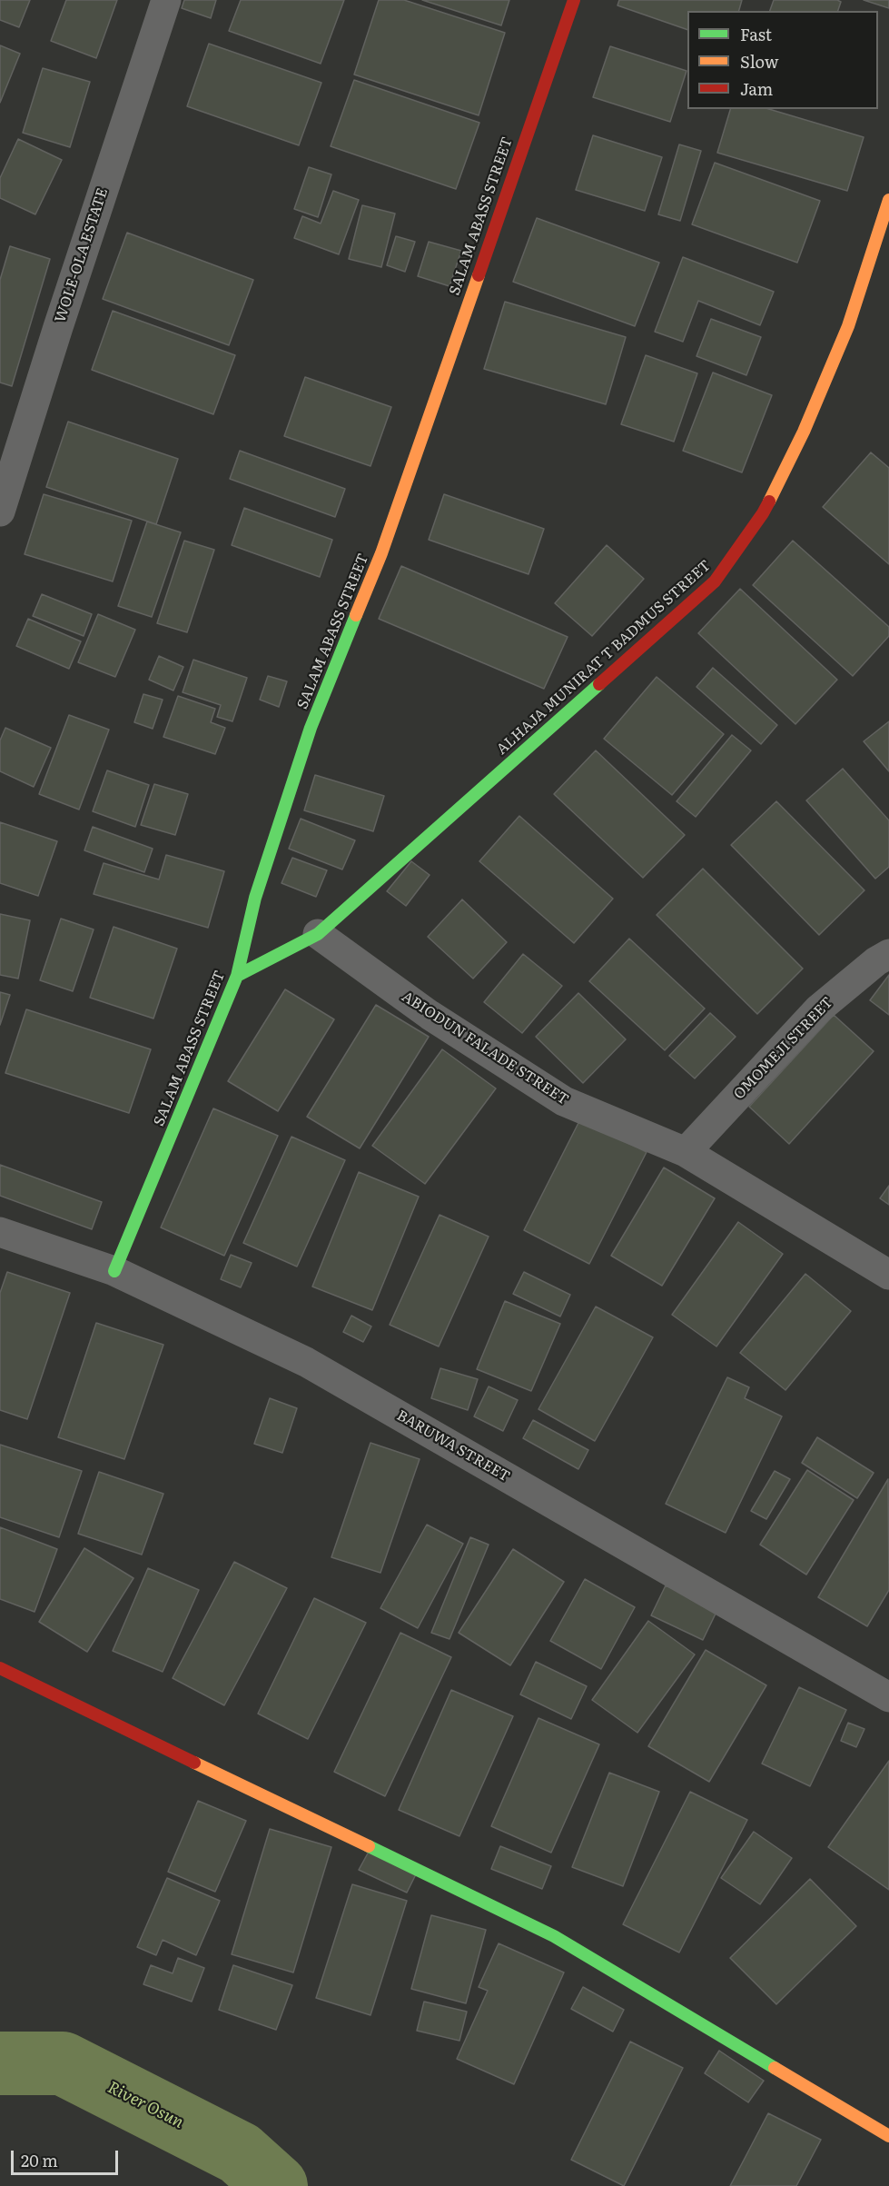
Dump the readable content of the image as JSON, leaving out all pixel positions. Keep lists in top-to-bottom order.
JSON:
{
  "streets": {
    "street": [
      "SALAM ABASS STREET",
      "WOLE-OLA ESTATE",
      "ALHAJA MUNIRAT T BADMUS STREET",
      "ABIODUN FALADE STREET",
      "OMOMEJI STREET",
      "BARUWA STREET"
    ]
  },
  "crossings": [
    ["SALAM ABASS STREET", "ALHAJA MUNIRAT T BADMUS STREET"],
    ["SALAM ABASS STREET", "BARUWA STREET"],
    ["ALHAJA MUNIRAT T BADMUS STREET", "ABIODUN FALADE STREET"],
    ["ABIODUN FALADE STREET", "OMOMEJI STREET"]
  ],
  "water": ["River Osun"],
  "legend": ["Fast", "Slow", "Jam"],
  "scale_bar": "20 m"
}
